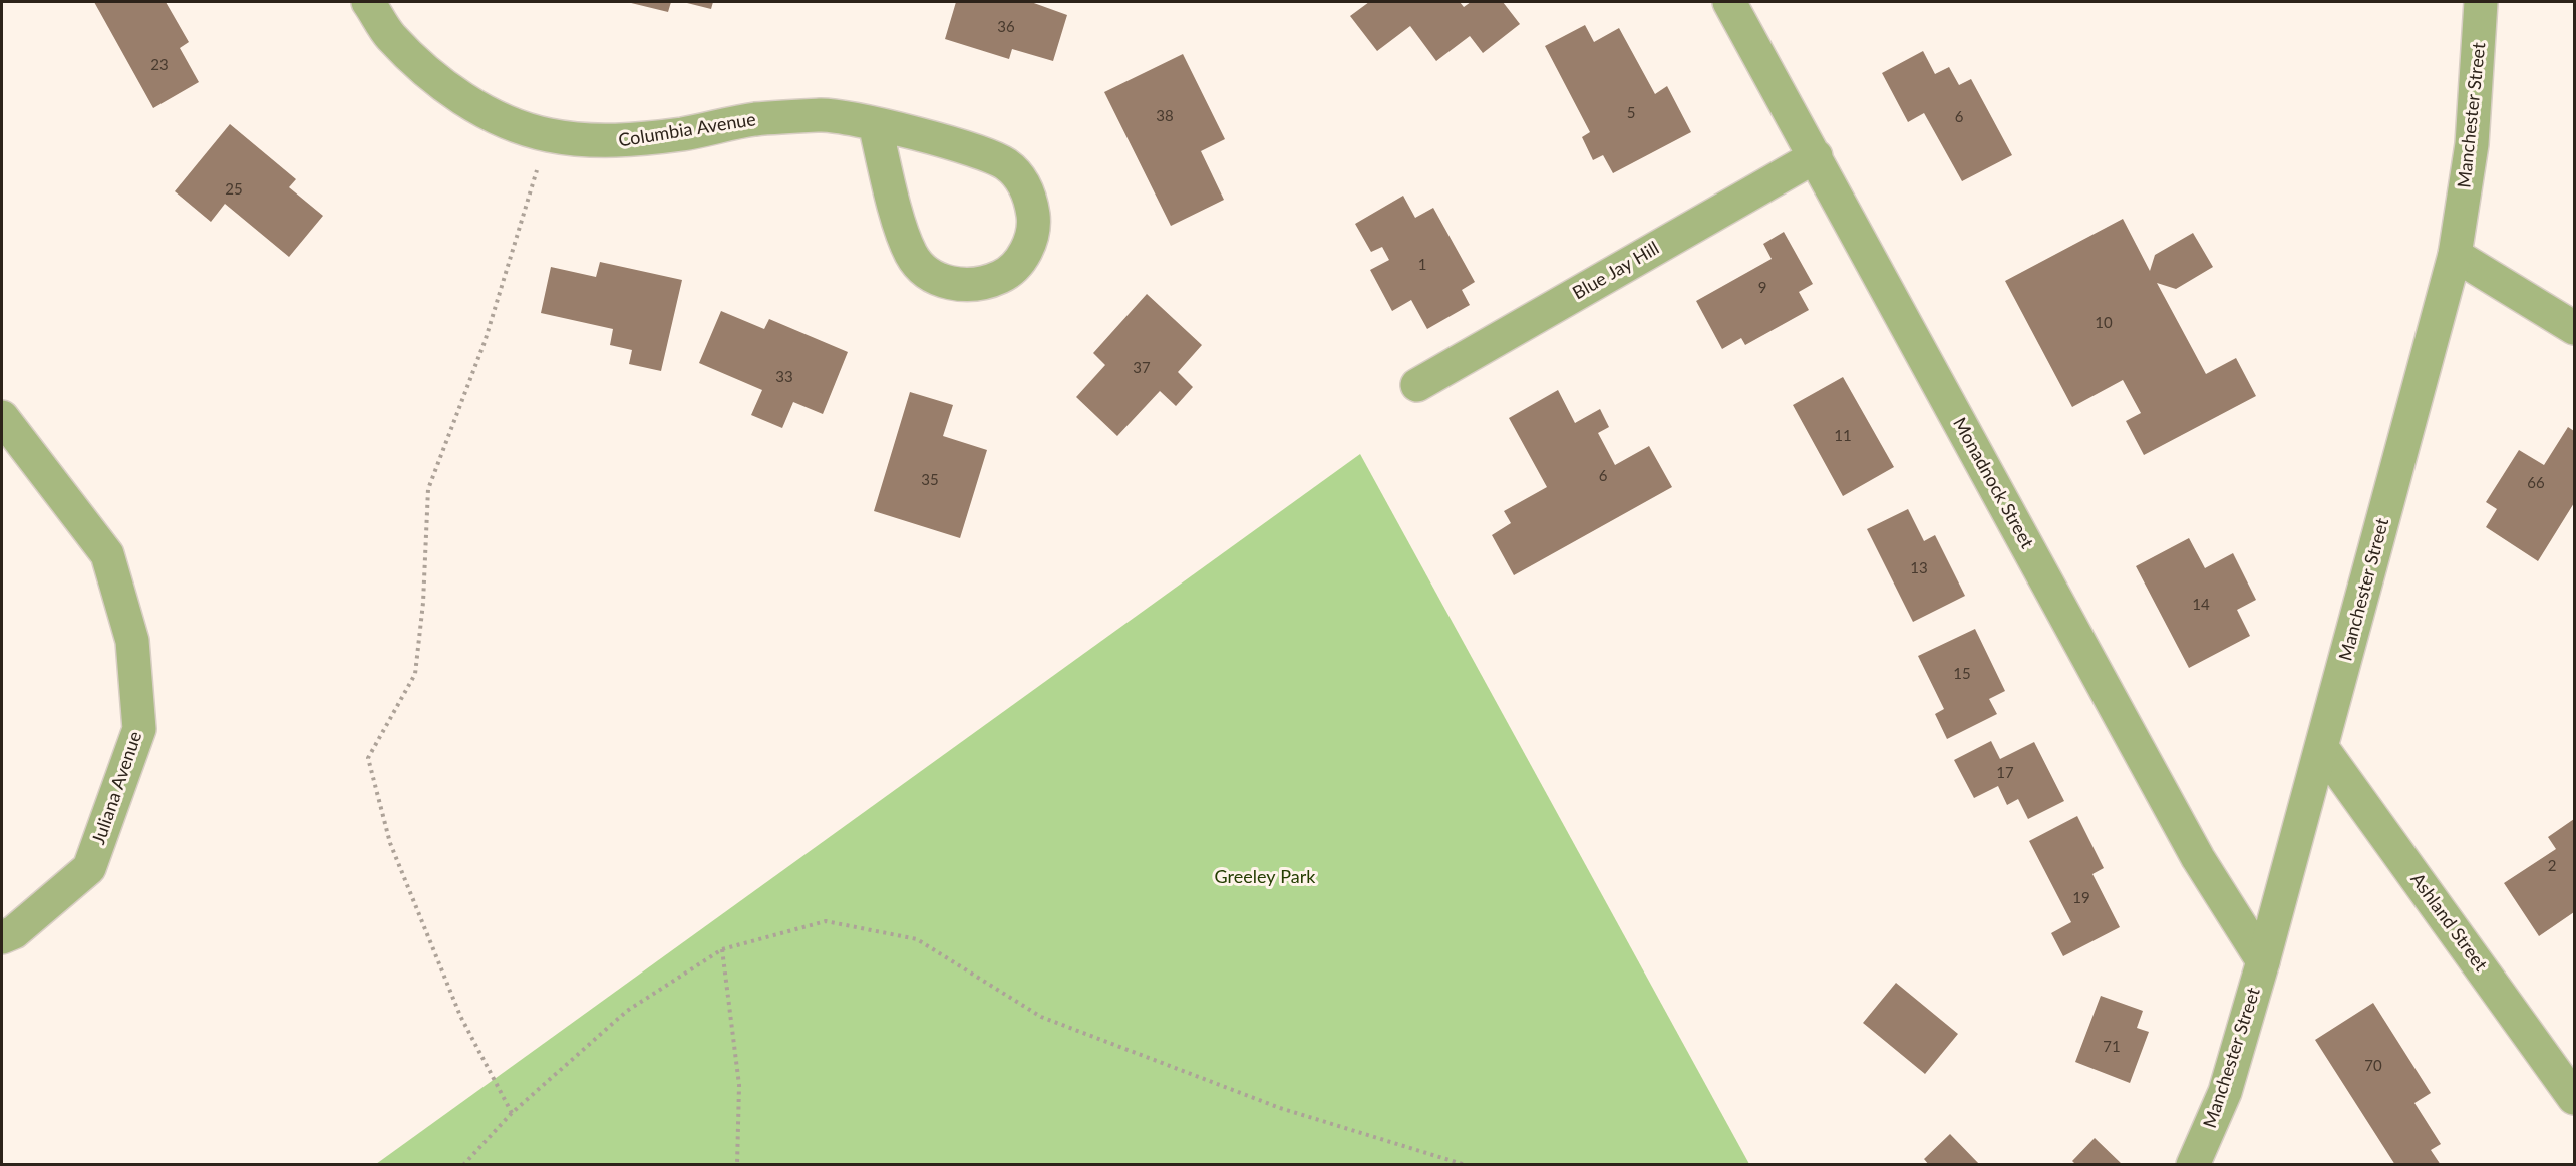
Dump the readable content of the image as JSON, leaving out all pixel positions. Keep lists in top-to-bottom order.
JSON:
{
  "streets": {
    "street": [
      "Manchester Street",
      "Columbia Avenue",
      "Blue Jay Hill",
      "Monadnock Street",
      "Juliana Avenue",
      "Ashland Street"
    ]
  },
  "crossings": [
    ["Manchester Street", "Monadnock Street"],
    ["Manchester Street", "Ashland Street"],
    ["Blue Jay Hill", "Monadnock Street"]
  ],
  "parks": ["Greeley Park"],
  "house_numbers": [
    "36",
    "23",
    "5",
    "38",
    "6",
    "25",
    "1",
    "9",
    "10",
    "37",
    "33",
    "11",
    "6",
    "35",
    "66",
    "13",
    "14",
    "15",
    "17",
    "2",
    "19",
    "71",
    "70"
  ]
}
